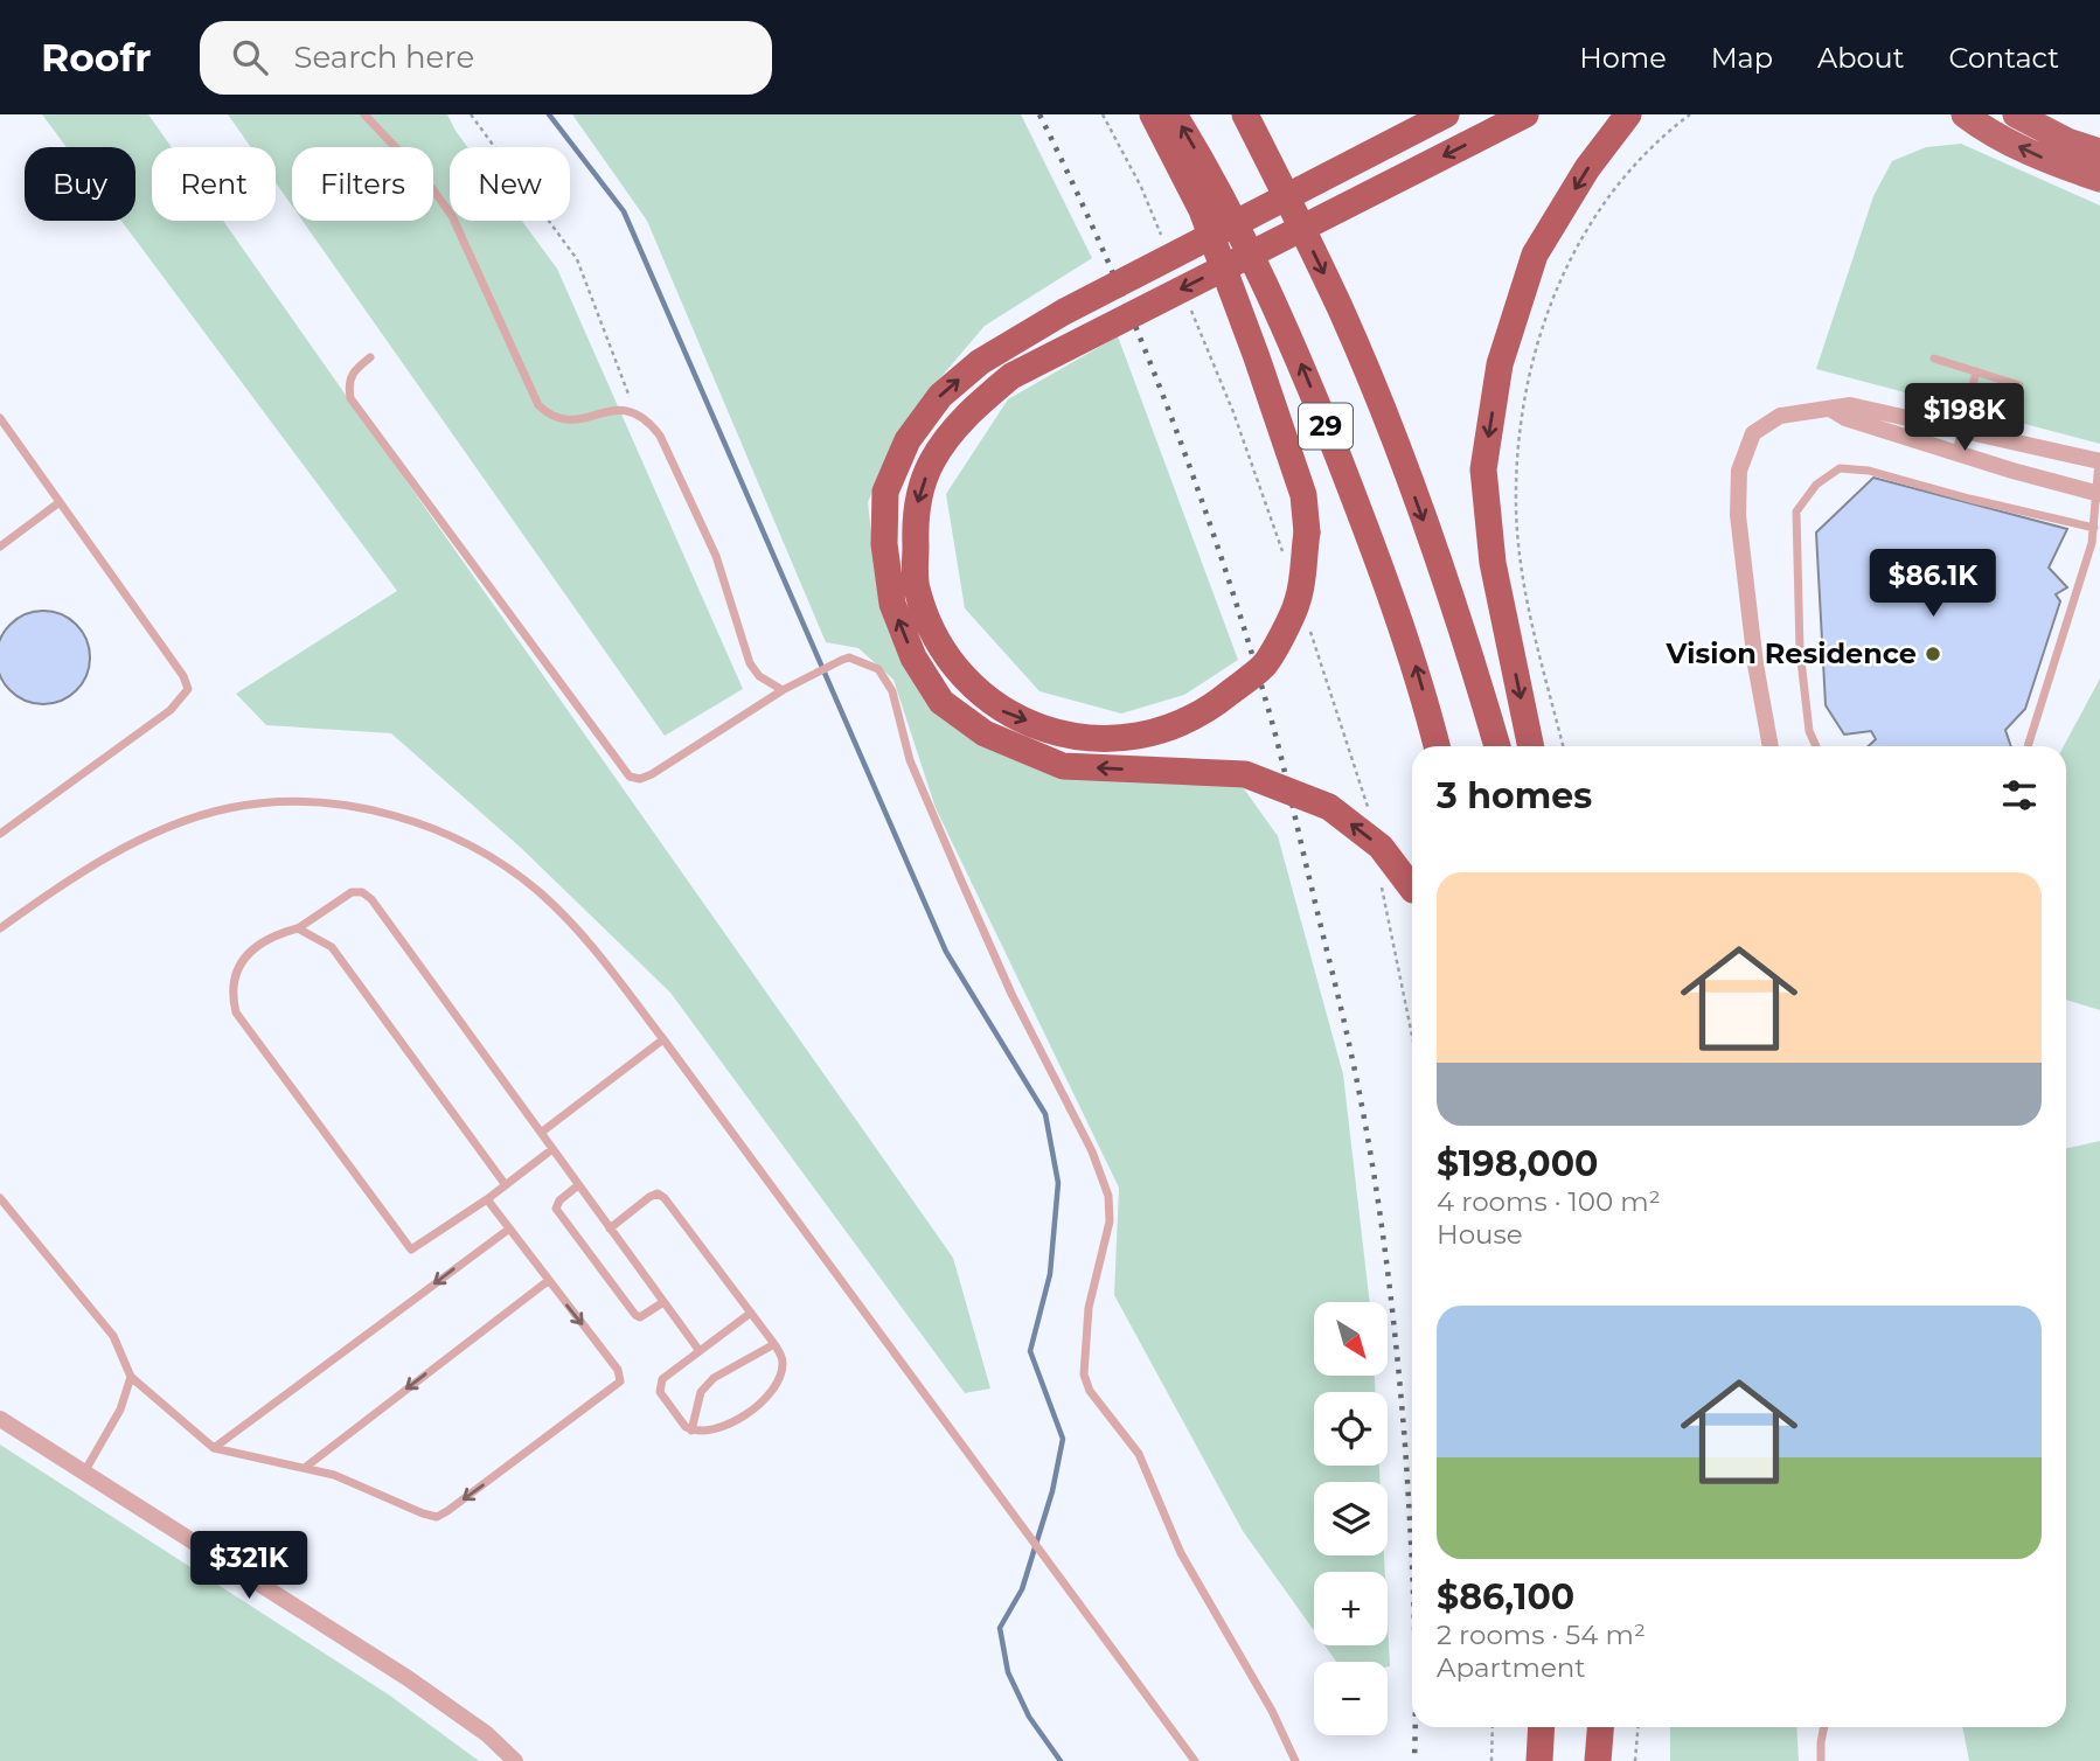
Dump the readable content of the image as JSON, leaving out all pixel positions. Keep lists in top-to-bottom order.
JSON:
{
  "streets": {
    "highway": ["29"]
  },
  "places": ["Vision Residence"],
  "north": "bottom right",
  "page": {
    "header": "Roofr",
    "search": "Search here",
    "nav": [
      "Home",
      "Map",
      "About",
      "Contact"
    ],
    "chip": [
      "Buy",
      "Rent",
      "Filters",
      "New"
    ],
    "price": ["$198K", "$86.1K", "$321K"],
    "heading": "3 homes",
    "list": [
      {
        "name": "$198,000",
        "note": "4 rooms · 100 m² · House"
      },
      {
        "name": "$86,100",
        "note": "2 rooms · 54 m² · Apartment"
      }
    ],
    "map_buttons": ["+", "−"]
  }
}
